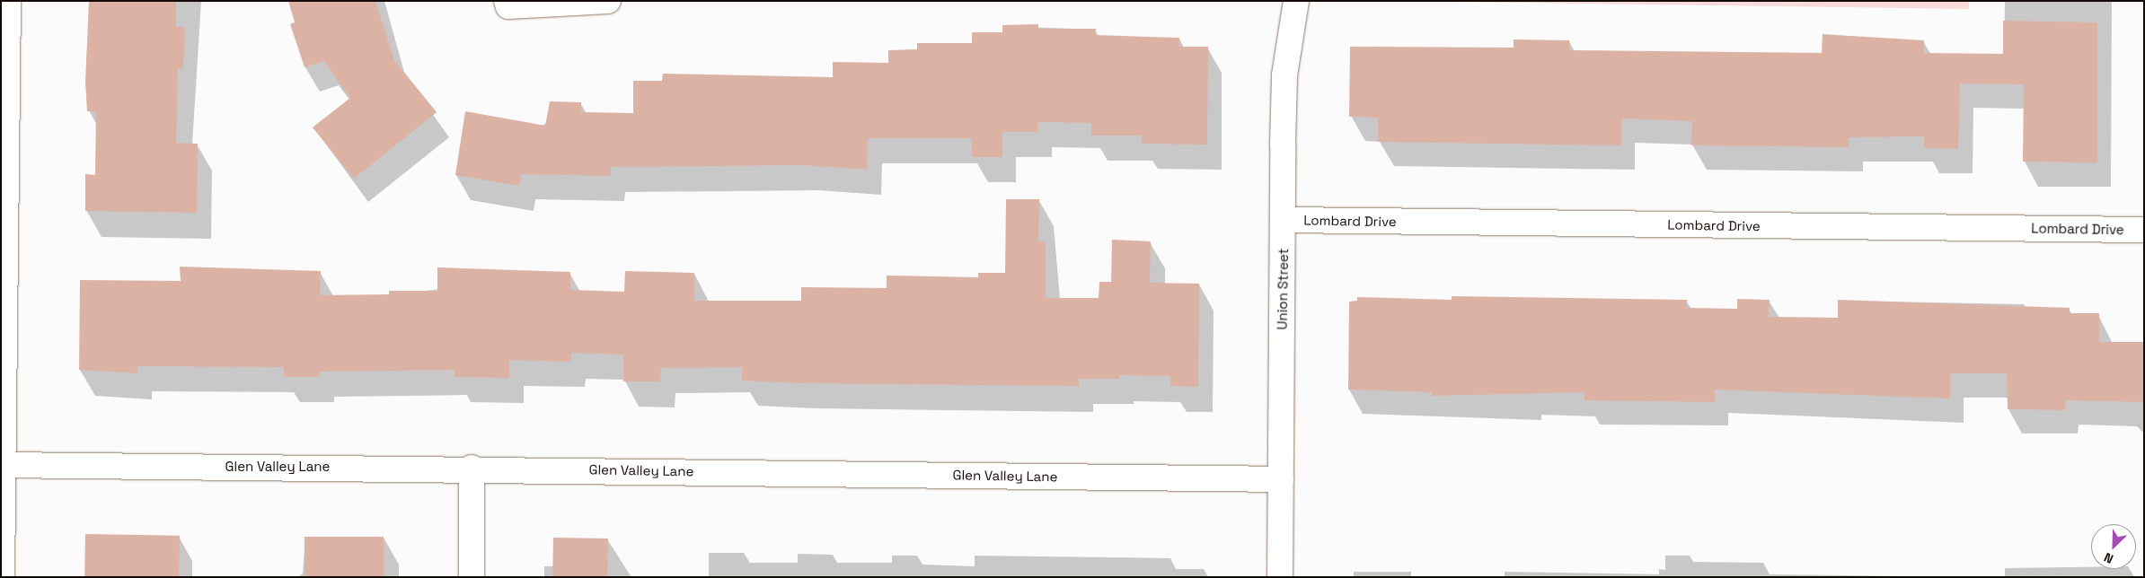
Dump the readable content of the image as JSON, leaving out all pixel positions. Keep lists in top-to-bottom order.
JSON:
{
  "streets": {
    "street": ["Lombard Drive", "Union Street", "Glen Valley Lane"]
  },
  "crossings": [
    ["Lombard Drive", "Union Street"],
    ["Union Street", "Glen Valley Lane"]
  ],
  "north": "bottom left"
}
